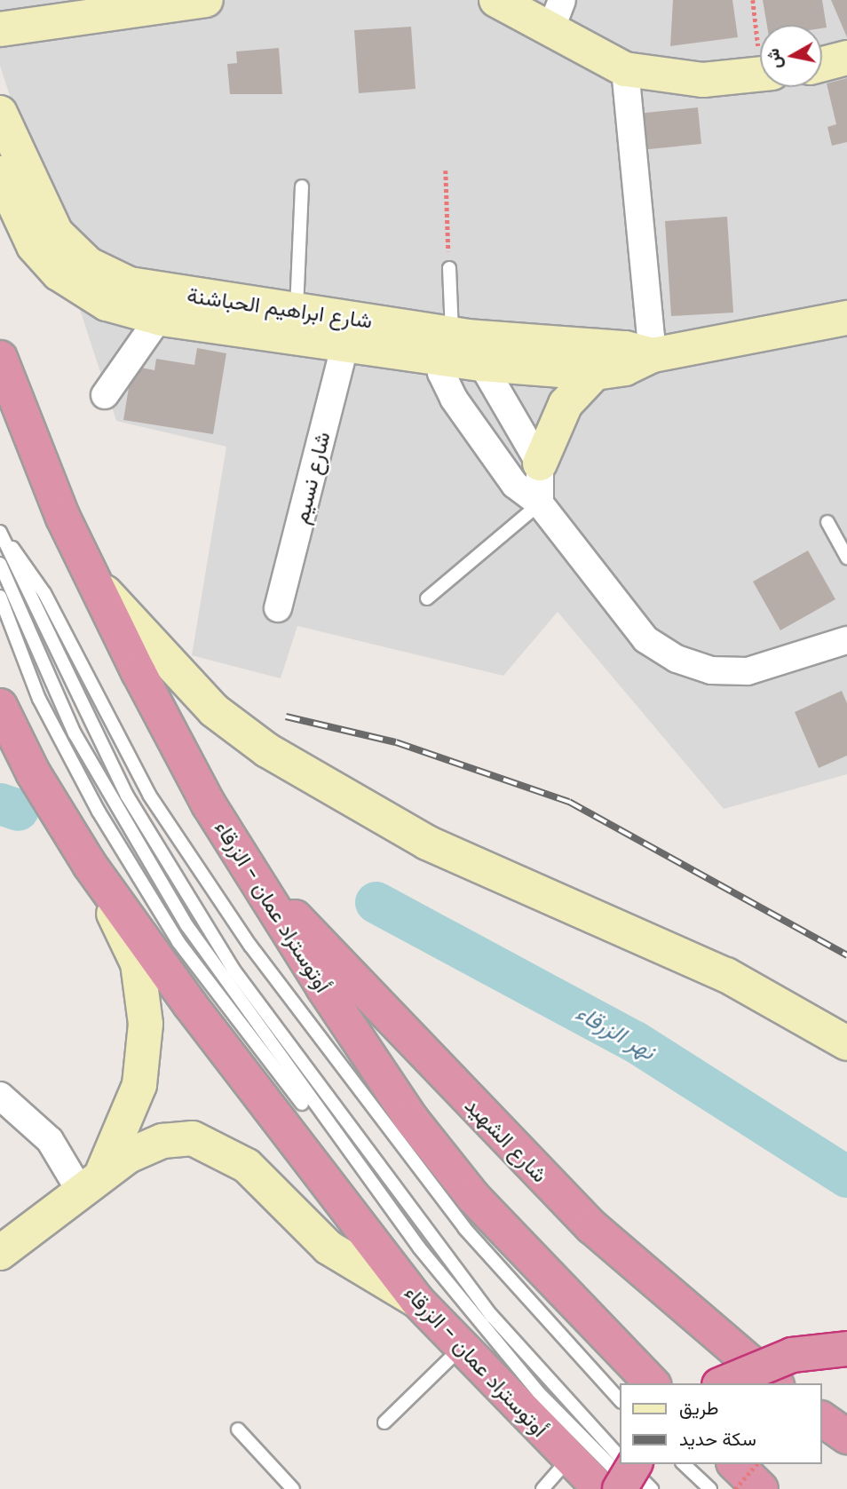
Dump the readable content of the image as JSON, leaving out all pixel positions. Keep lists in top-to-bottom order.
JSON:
{
  "streets": {
    "highway": ["أوتوستراد عمان - الزرقاء", "شارع الشهيد"],
    "street": ["شارع ابراهيم الحباشنة", "شارع نسيم"]
  },
  "crossings": [
    ["شارع ابراهيم الحباشنة", "شارع نسيم"],
    ["أوتوستراد عمان - الزرقاء", "شارع الشهيد"]
  ],
  "water": ["نهر الزرقاء"],
  "legend": ["طريق", "سكة حديد"],
  "north": "left"
}
